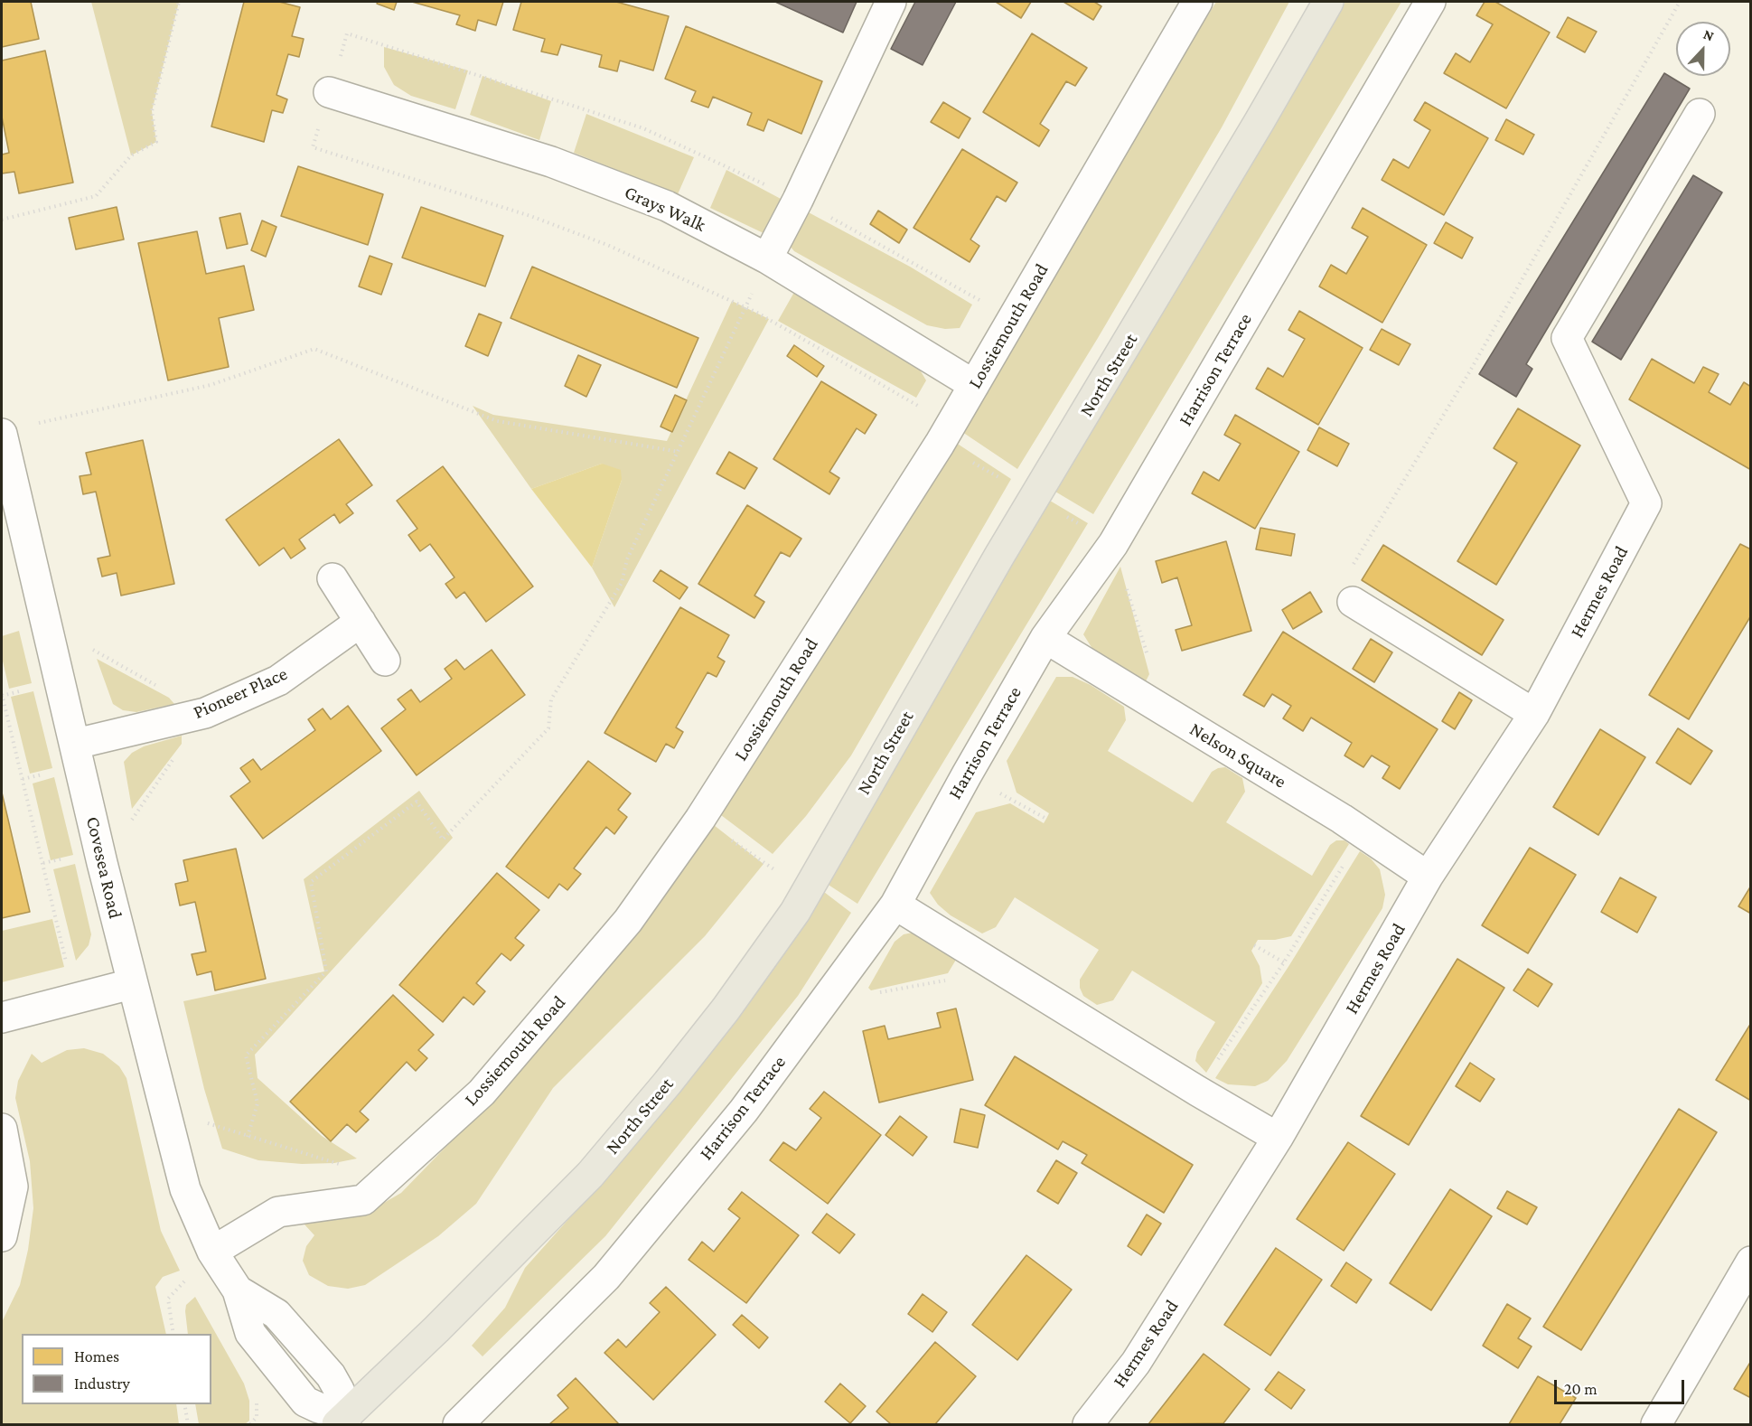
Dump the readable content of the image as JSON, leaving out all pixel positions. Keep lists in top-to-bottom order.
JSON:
{
  "streets": {
    "main road": ["North Street"],
    "street": [
      "Grays Walk",
      "Lossiemouth Road",
      "Harrison Terrace",
      "Hermes Road",
      "Pioneer Place",
      "Nelson Square",
      "Covesea Road"
    ]
  },
  "crossings": [
    ["Grays Walk", "Lossiemouth Road"],
    ["Lossiemouth Road", "Covesea Road"],
    ["Harrison Terrace", "Nelson Square"],
    ["North Street", "Covesea Road"],
    ["Hermes Road", "Nelson Square"],
    ["Pioneer Place", "Covesea Road"]
  ],
  "legend": ["Homes", "Industry"],
  "scale_bar": "20 m",
  "north": "top"
}
